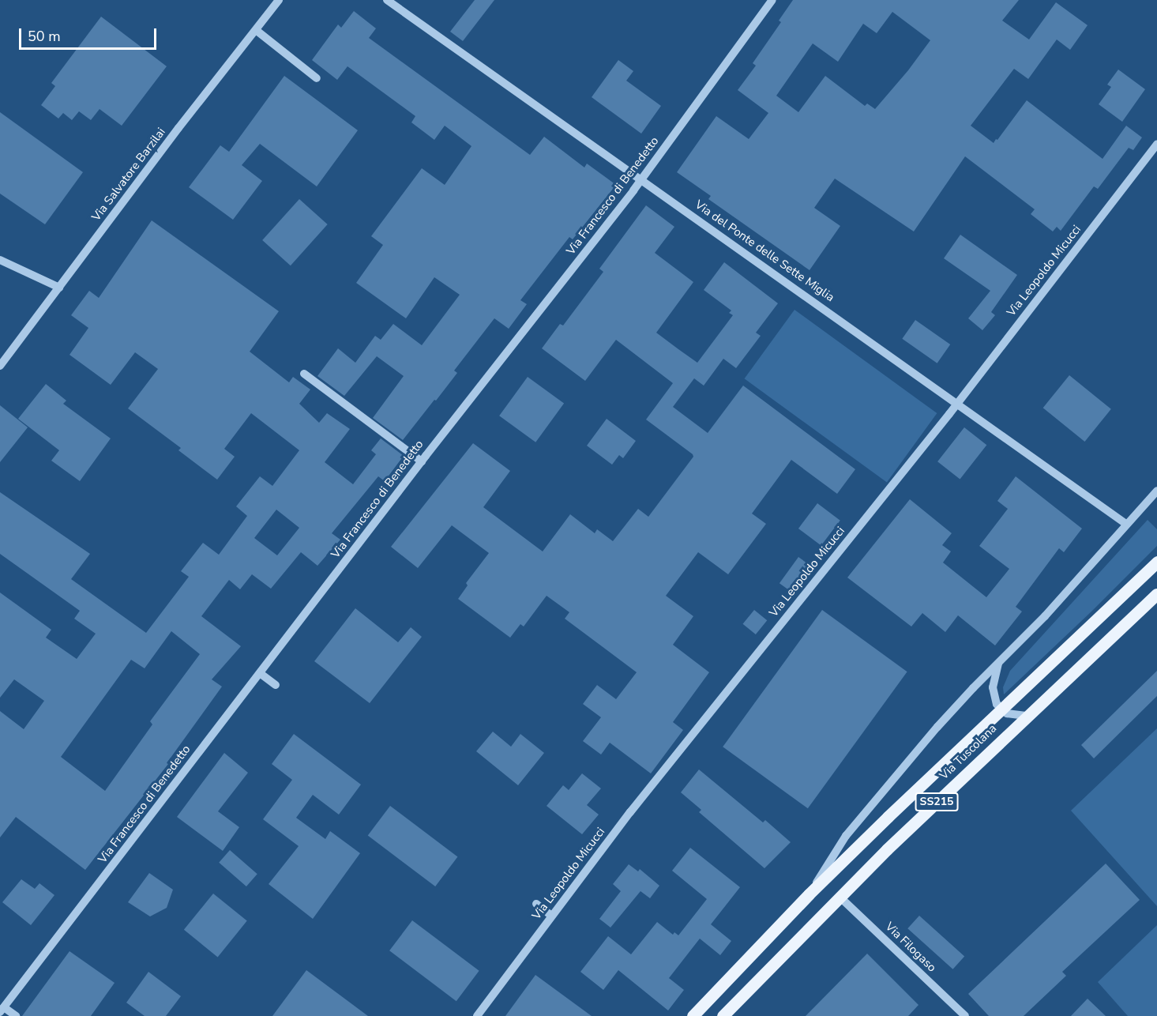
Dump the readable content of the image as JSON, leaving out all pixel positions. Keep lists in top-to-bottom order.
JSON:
{
  "streets": {
    "main road": ["Via Tuscolana", "SS215"],
    "street": [
      "Via Salvatore Barzilai",
      "Via Francesco di Benedetto",
      "Via del Ponte delle Sette Miglia",
      "Via Leopoldo Micucci",
      "Via Filogaso"
    ]
  },
  "crossings": [
    ["Via Francesco di Benedetto", "Via del Ponte delle Sette Miglia"],
    ["Via del Ponte delle Sette Miglia", "Via Leopoldo Micucci"],
    ["Via del Ponte delle Sette Miglia", "Via Tuscolana"],
    ["Via Tuscolana", "Via Filogaso"]
  ],
  "scale_bar": "50 m"
}
